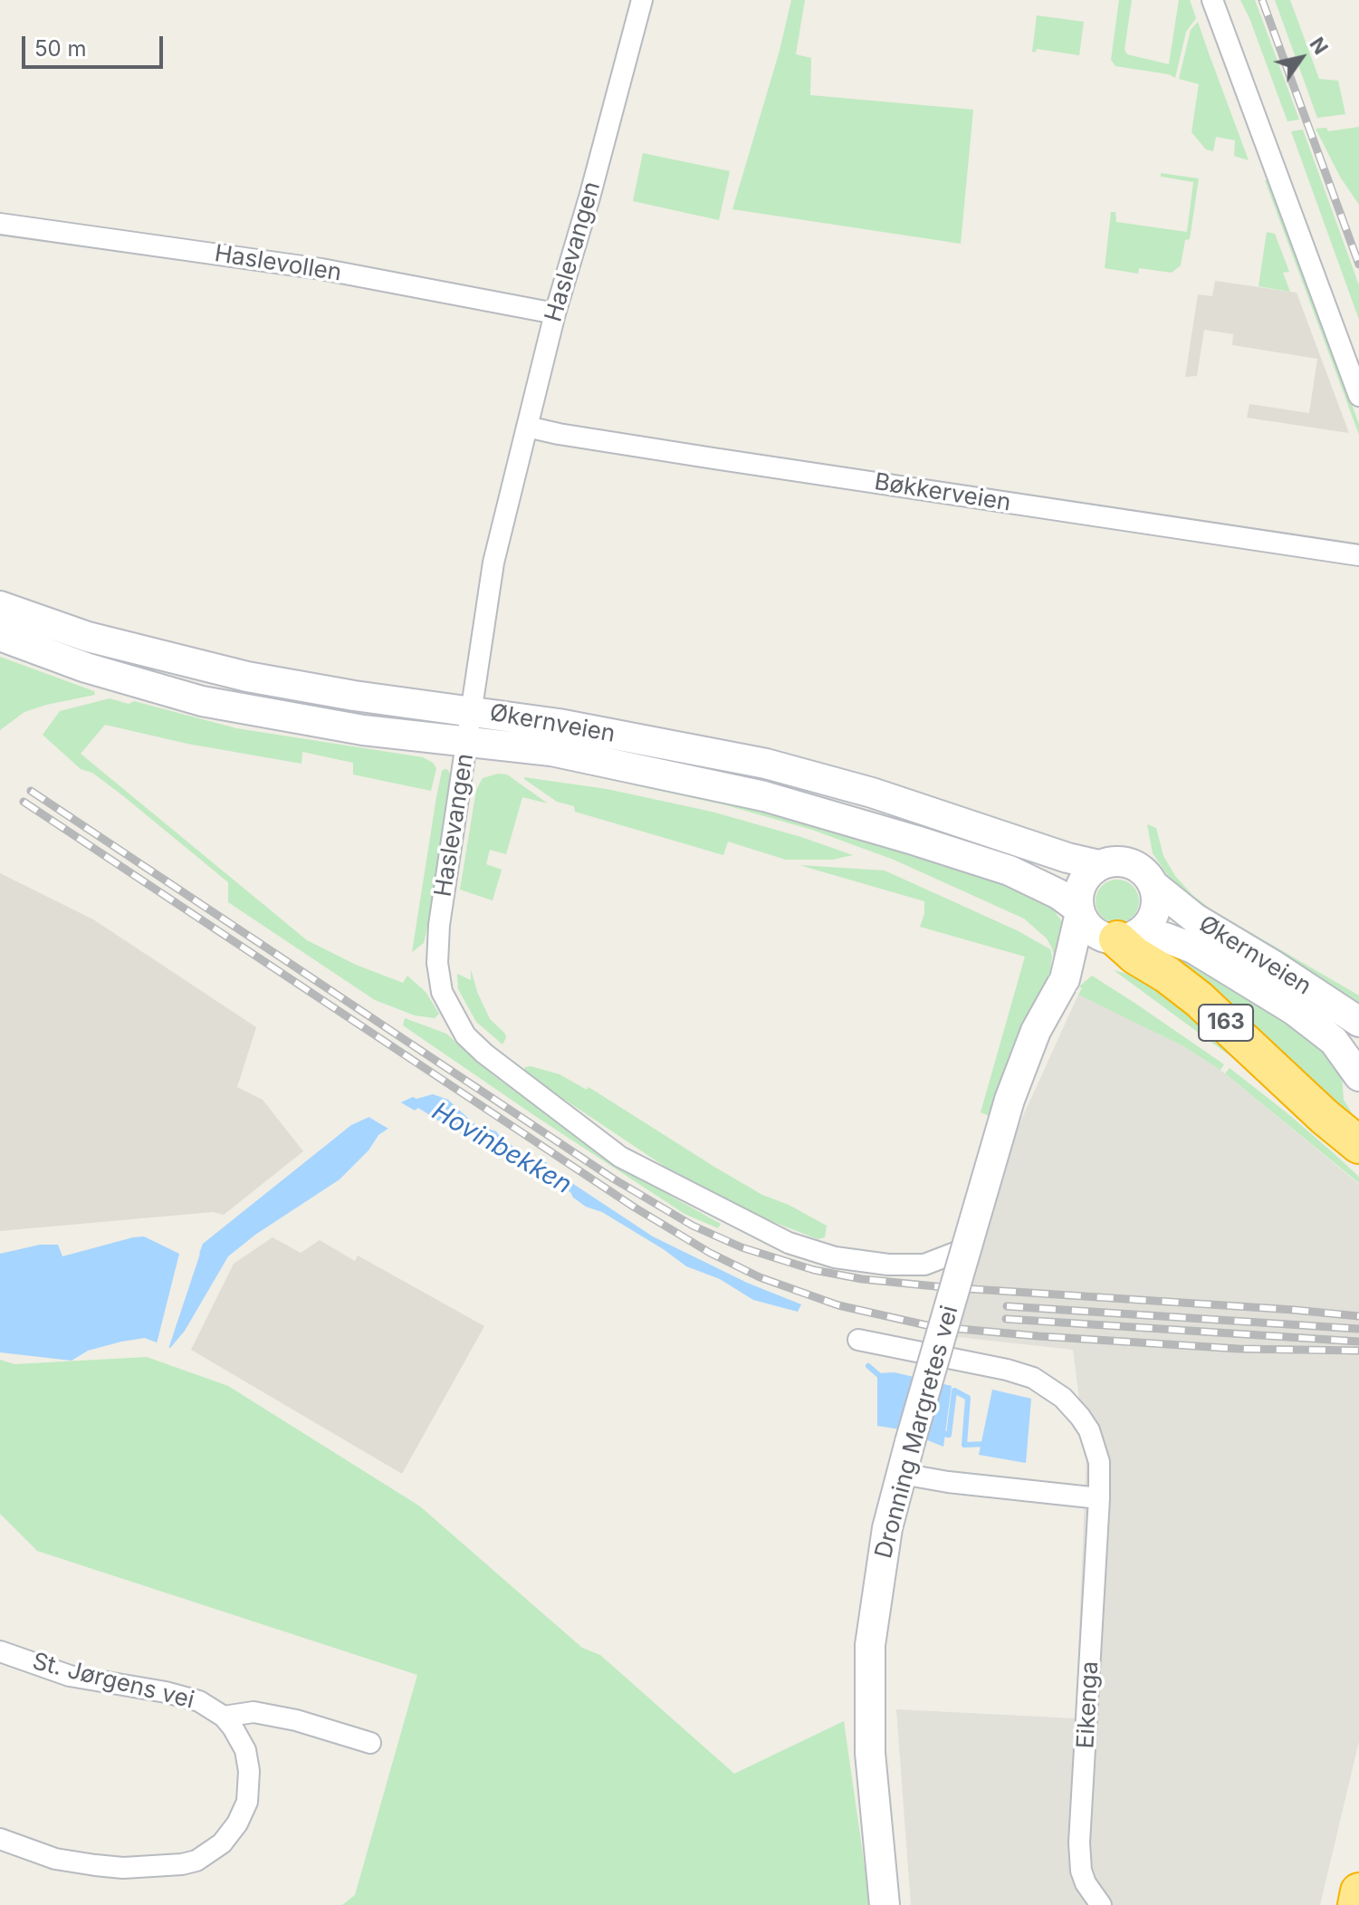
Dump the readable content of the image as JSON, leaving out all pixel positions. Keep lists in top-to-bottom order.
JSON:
{
  "streets": {
    "highway": ["163"],
    "main road": ["Økernveien", "Dronning Margretes vei"],
    "street": [
      "Haslevangen",
      "Haslevollen",
      "Bøkkerveien",
      "St. Jørgens vei",
      "Eikenga"
    ]
  },
  "crossings": [
    ["Haslevangen", "Haslevollen"],
    ["Haslevangen", "Bøkkerveien"],
    ["Haslevangen", "Økernveien"],
    ["Økernveien", "163"],
    ["Økernveien", "Dronning Margretes vei"],
    ["163", "Dronning Margretes vei"]
  ],
  "water": ["Hovinbekken"],
  "scale_bar": "50 m",
  "north": "top right"
}
